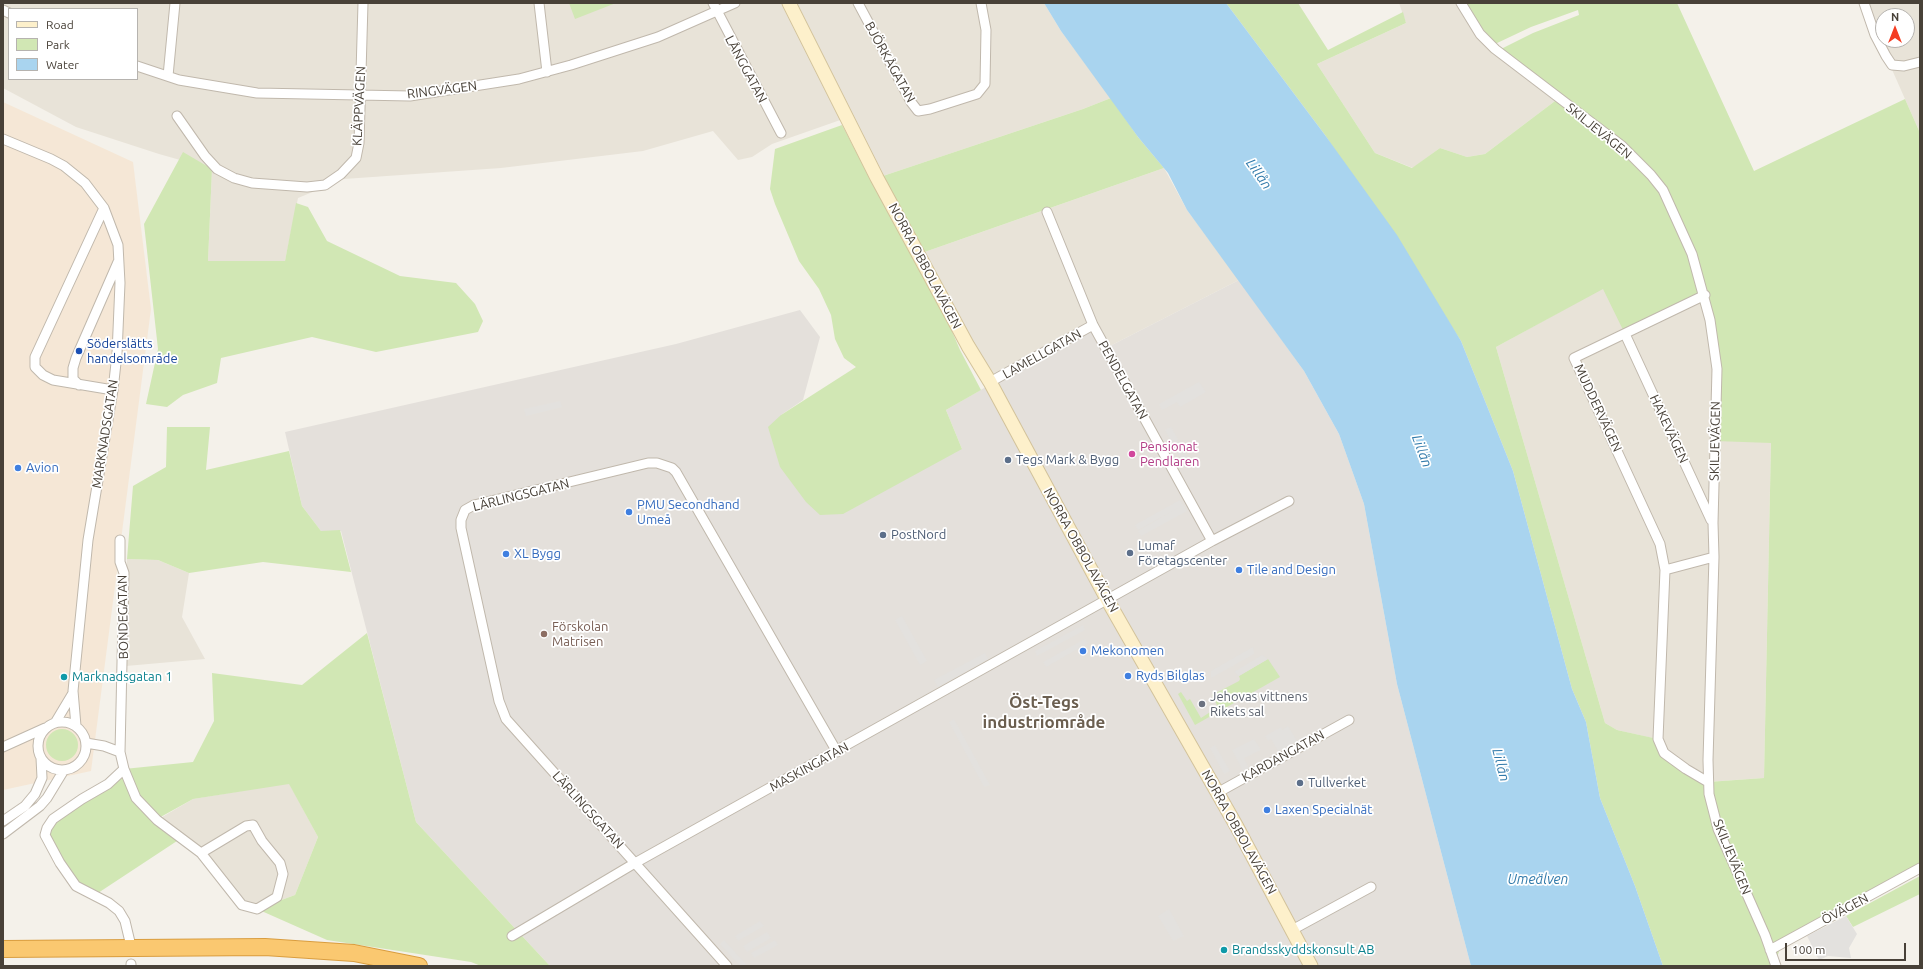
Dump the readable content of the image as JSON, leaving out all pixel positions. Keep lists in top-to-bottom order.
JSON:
{
  "streets": {
    "street": [
      "BJÖRKÅGATAN",
      "LÅNGGATAN",
      "RINGVÄGEN",
      "KLÄPPVÄGEN",
      "SKILJEVÄGEN",
      "NORRA OBBOLAVÄGEN",
      "LAMELLGATAN",
      "PENDELGATAN",
      "MUDDERVÄGEN",
      "HAKEVÄGEN",
      "MARKNADSGATAN",
      "LÄRLINGSGATAN",
      "BONDEGATAN",
      "KARDANGATAN",
      "MASKINGATAN",
      "ÖVÄGEN"
    ]
  },
  "crossings": [
    ["LÅNGGATAN", "RINGVÄGEN"],
    ["RINGVÄGEN", "KLÄPPVÄGEN"],
    ["SKILJEVÄGEN", "MUDDERVÄGEN"],
    ["SKILJEVÄGEN", "HAKEVÄGEN"],
    ["SKILJEVÄGEN", "ÖVÄGEN"],
    ["NORRA OBBOLAVÄGEN", "LAMELLGATAN"],
    ["NORRA OBBOLAVÄGEN", "KARDANGATAN"],
    ["NORRA OBBOLAVÄGEN", "MASKINGATAN"],
    ["LAMELLGATAN", "PENDELGATAN"],
    ["PENDELGATAN", "MASKINGATAN"],
    ["MUDDERVÄGEN", "HAKEVÄGEN"],
    ["LÄRLINGSGATAN", "MASKINGATAN"]
  ],
  "districts": ["Öst-Tegs industriområde"],
  "water": ["Lillån", "Umeälven"],
  "places": [
    "Söderslätts handelsområde",
    "Pensionat Pendlaren",
    "Tegs Mark & Bygg",
    "Avion",
    "PMU Secondhand Umeå",
    "PostNord",
    "Lumaf Företagscenter",
    "XL Bygg",
    "Tile and Design",
    "Förskolan Matrisen",
    "Mekonomen",
    "Ryds Bilglas",
    "Marknadsgatan 1",
    "Jehovas vittnens Rikets sal",
    "Tullverket",
    "Laxen Specialnät",
    "Brandsskyddskonsult AB"
  ],
  "legend": ["Road", "Park", "Water"],
  "scale_bar": "100 m",
  "north": "top"
}
